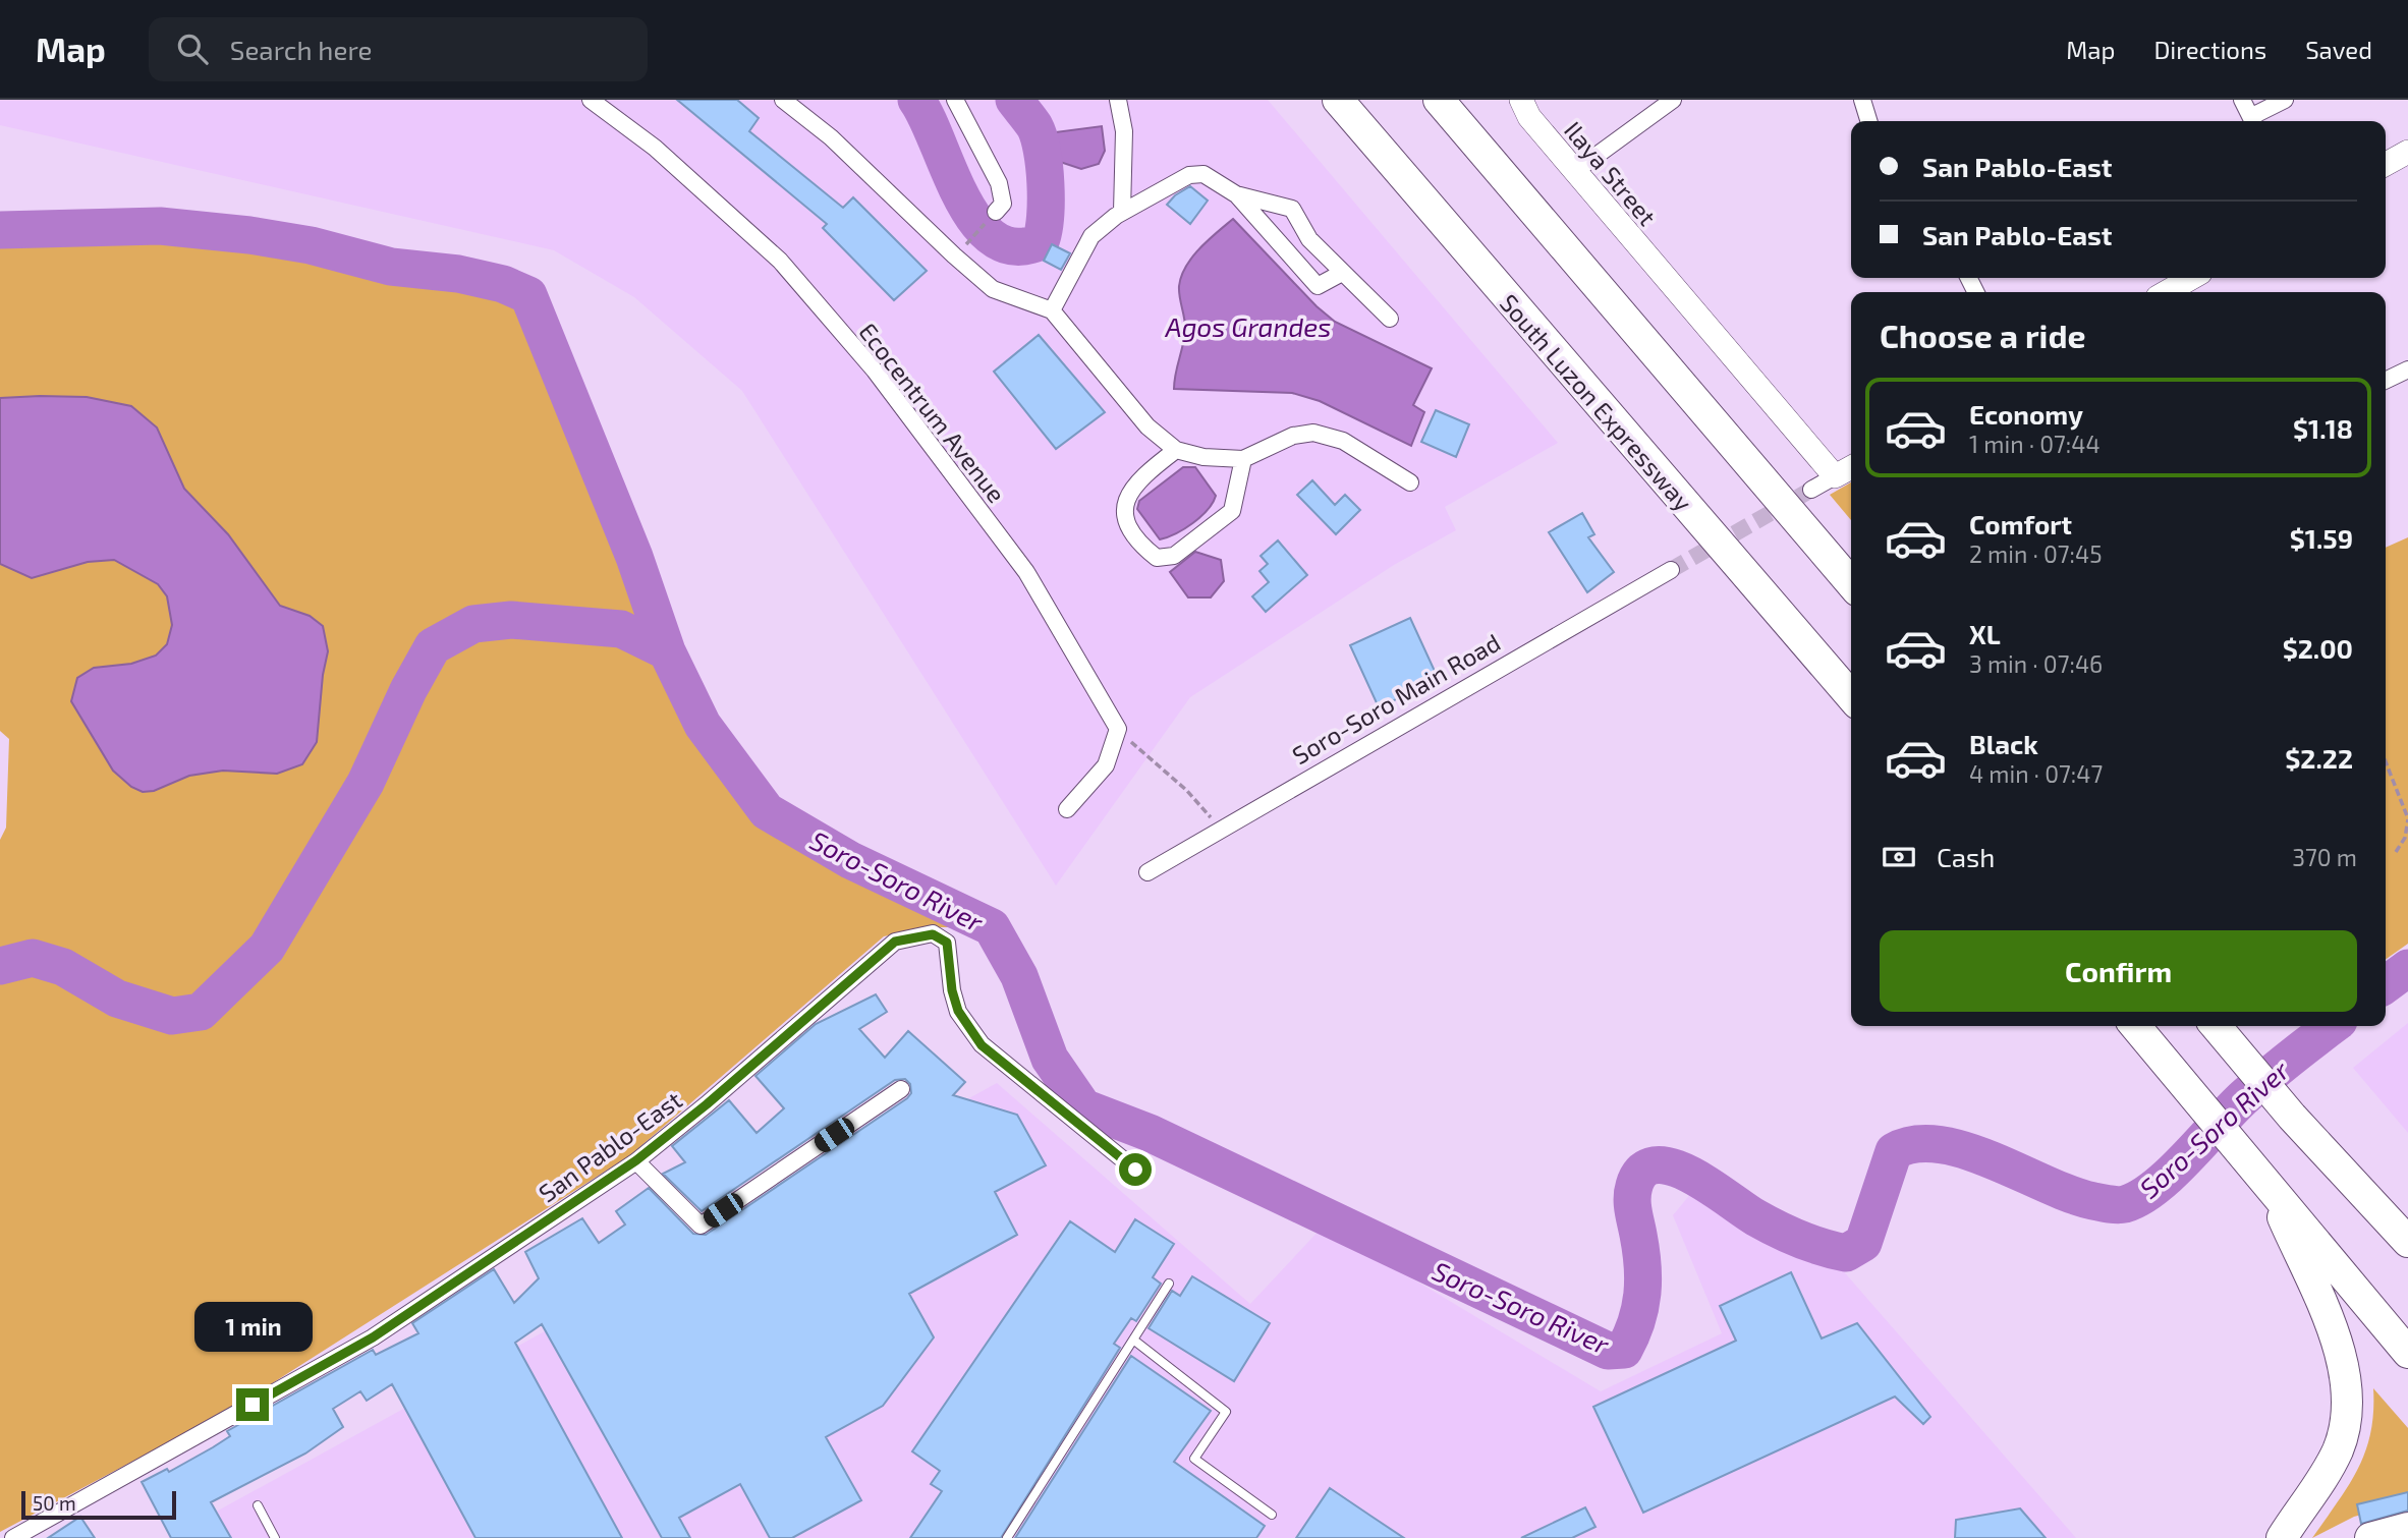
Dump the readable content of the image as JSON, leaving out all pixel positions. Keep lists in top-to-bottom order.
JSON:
{
  "streets": {
    "highway": ["South Luzon Expressway"],
    "street": [
      "Ilaya Street",
      "Ecocentrum Avenue",
      "Soro-Soro Main Road",
      "San Pablo-East"
    ]
  },
  "water": ["Agos Grandes", "Soro-Soro River"],
  "scale_bar": "50 m",
  "page": {
    "header": "Map",
    "search": "Search here",
    "nav": ["Map", "Directions", "Saved"],
    "banner": ["San Pablo-East", "San Pablo-East"],
    "heading": "Choose a ride",
    "list": [
      {
        "name": "Economy",
        "note": "1 min · 07:44",
        "value": "$1.18"
      },
      {
        "name": "Comfort",
        "note": "2 min · 07:45",
        "value": "$1.59"
      },
      {
        "name": "XL",
        "note": "3 min · 07:46",
        "value": "$2.00"
      },
      {
        "name": "Black",
        "note": "4 min · 07:47",
        "value": "$2.22"
      }
    ],
    "pay": ["Cash", "370 m"],
    "buttons": "Confirm",
    "bubble": "1 min",
    "scale": "50 m"
  }
}
